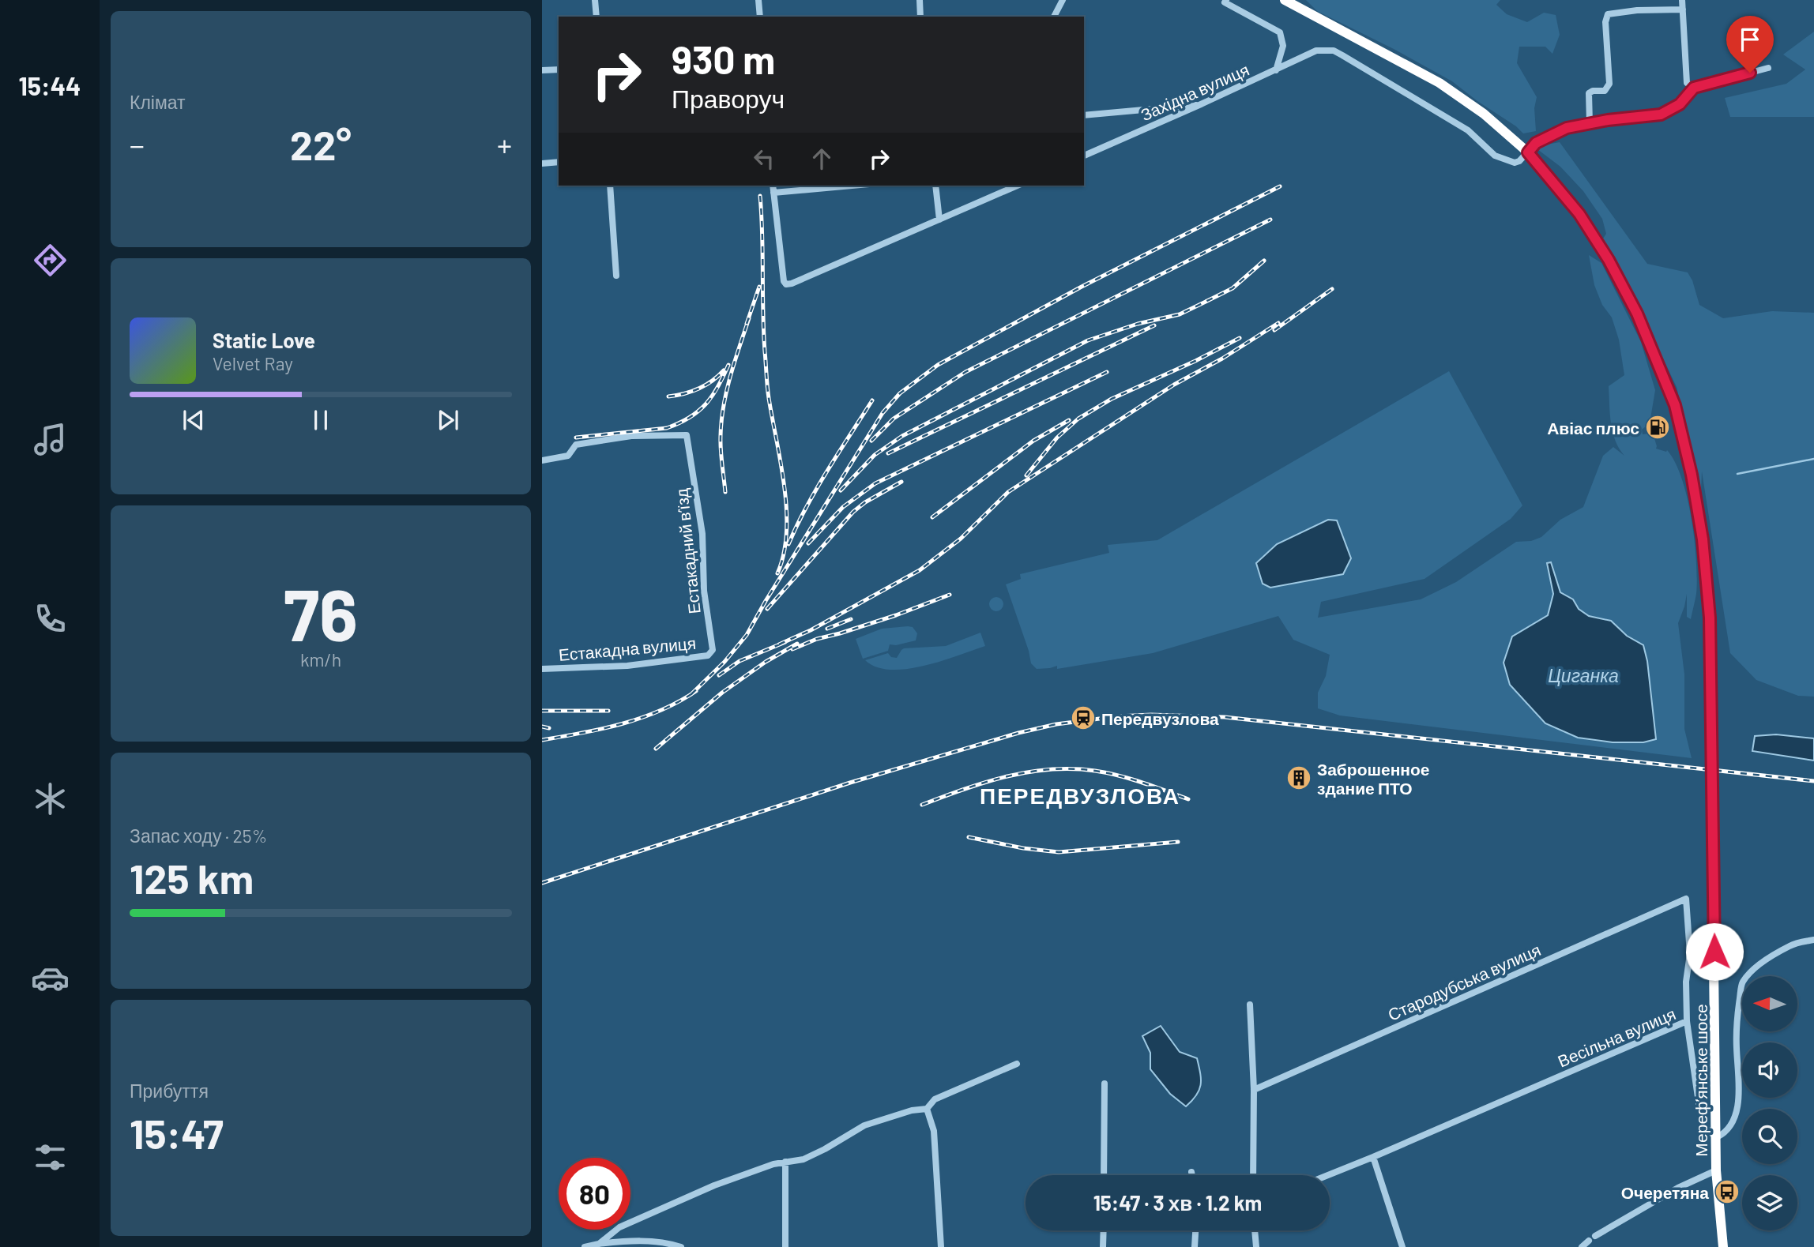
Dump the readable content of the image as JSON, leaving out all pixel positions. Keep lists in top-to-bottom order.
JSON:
{
  "streets": {
    "highway": ["Мереф’янське шосе"],
    "street": [
      "Західна вулиця",
      "Естакадний в’їзд",
      "Естакадна вулиця",
      "Стародубська вулиця",
      "Весільна вулиця"
    ]
  },
  "crossings": [
    ["Західна вулиця", "Мереф’янське шосе"],
    ["Естакадний в’їзд", "Естакадна вулиця"],
    ["Стародубська вулиця", "Весільна вулиця"],
    ["Весільна вулиця", "Мереф’янське шосе"]
  ],
  "districts": ["ПЕРЕДВУЗЛОВА"],
  "water": ["Циганка"],
  "places": {
    "fuel station": ["Авіас плюс"],
    "station": ["Передвузлова"],
    "building": ["Заброшенное здание ПТО"],
    "bus stop": ["Очеретяна"]
  },
  "north": "left",
  "page": {
    "tabs": "15:44",
    "tile": [
      "Клімат",
      ["76", "km/h"],
      ["Запас ходу · 25%", "125 km"],
      ["Прибуття", "15:47"]
    ],
    "turn": ["930 m", "Праворуч"],
    "heat": ["−", "22°", "+"],
    "song": ["Static Love", "Velvet Ray"],
    "limit": "80",
    "trip": "15:47 · 3 хв · 1.2 km"
  }
}
